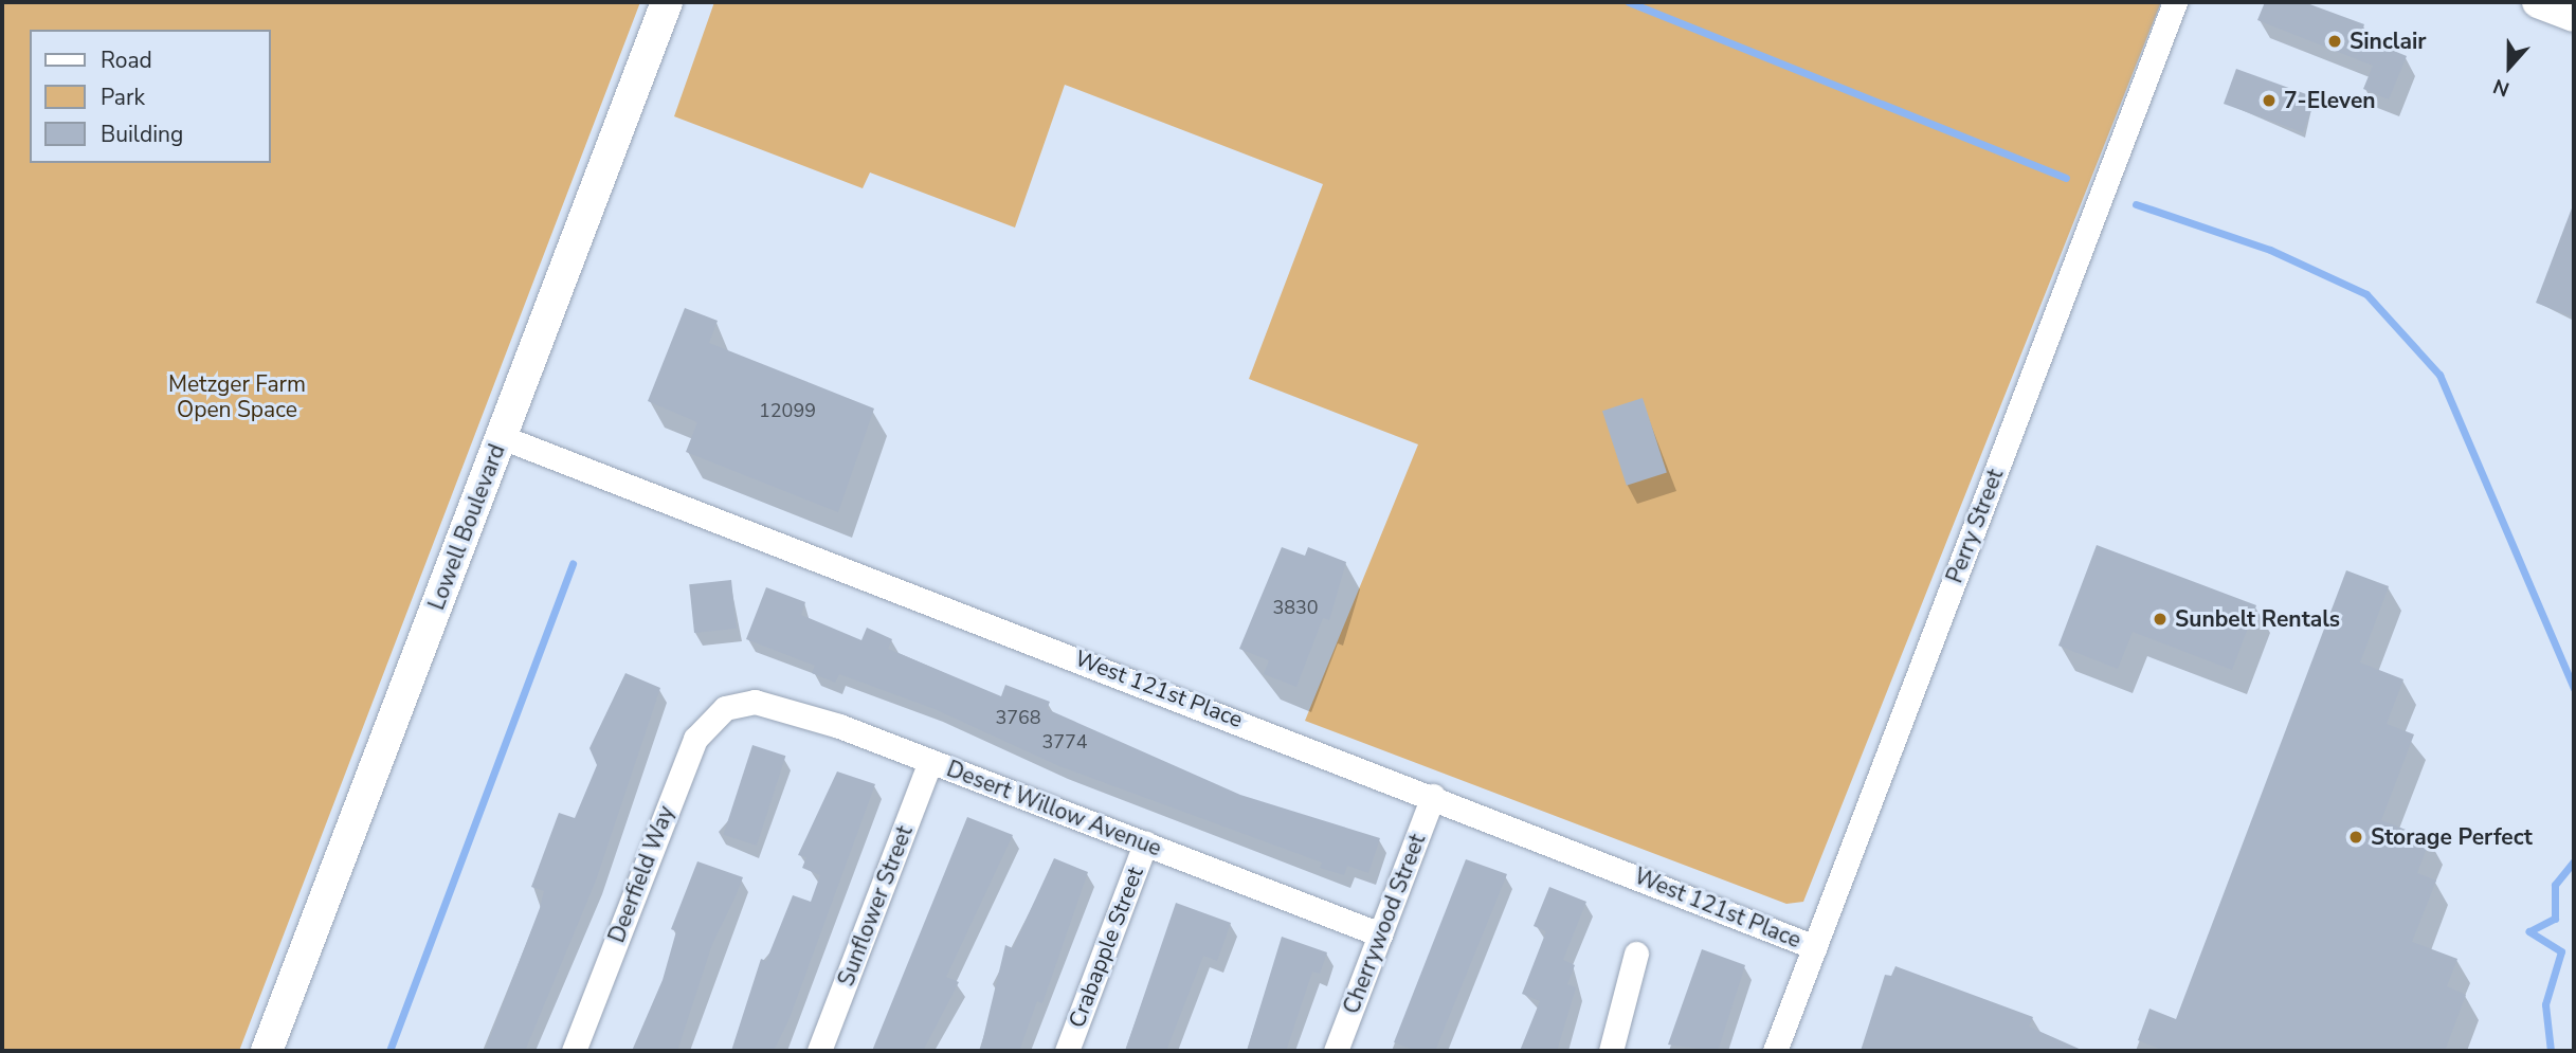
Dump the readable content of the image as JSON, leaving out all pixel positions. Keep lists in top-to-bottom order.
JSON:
{
  "streets": {
    "main road": ["Lowell Boulevard"],
    "street": [
      "Perry Street",
      "West 121st Place",
      "Desert Willow Avenue",
      "Deerfield Way",
      "Sunflower Street",
      "Cherrywood Street",
      "Crabapple Street"
    ]
  },
  "crossings": [
    ["Perry Street", "West 121st Place"],
    ["Lowell Boulevard", "West 121st Place"],
    ["West 121st Place", "Cherrywood Street"],
    ["Desert Willow Avenue", "Deerfield Way"],
    ["Desert Willow Avenue", "Sunflower Street"],
    ["Desert Willow Avenue", "Cherrywood Street"],
    ["Desert Willow Avenue", "Crabapple Street"]
  ],
  "parks": ["Metzger Farm Open Space"],
  "places": [
    "Sinclair",
    "7-Eleven",
    "Sunbelt Rentals",
    "Storage Perfect"
  ],
  "house_numbers": [
    "12099",
    "3830",
    "3768",
    "3774"
  ],
  "legend": ["Road", "Park", "Building"],
  "north": "bottom"
}
